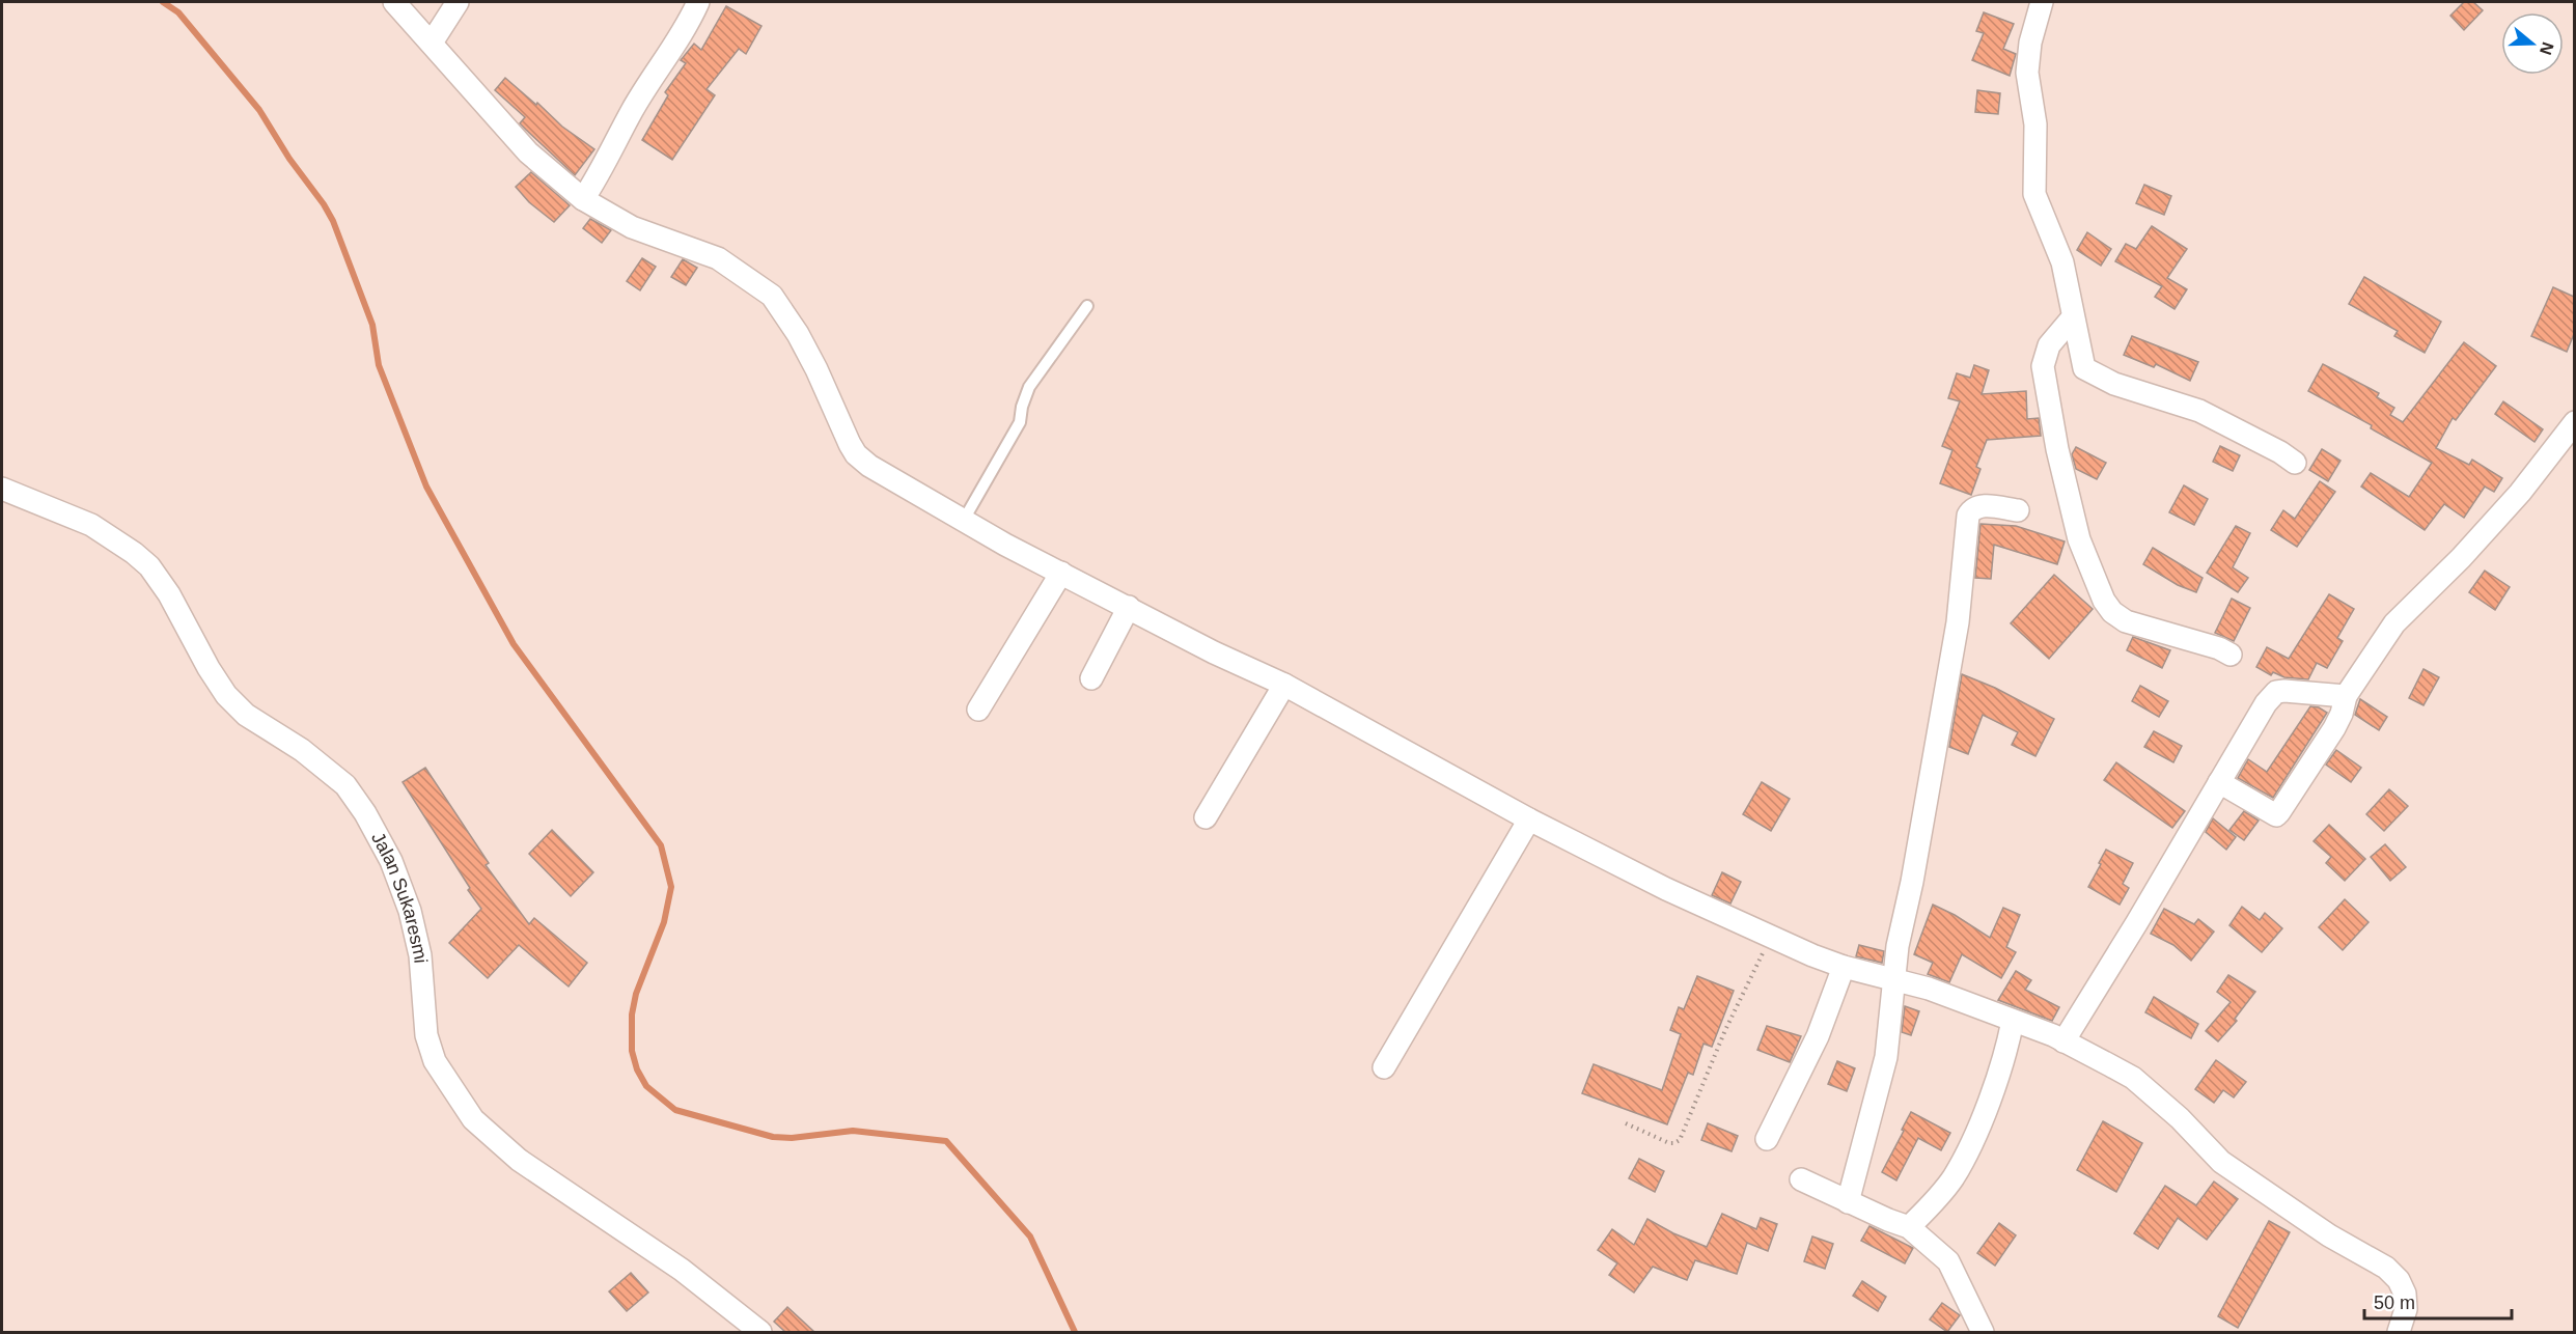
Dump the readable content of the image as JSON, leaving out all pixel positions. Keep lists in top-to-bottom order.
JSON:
{
  "streets": {
    "street": ["Jalan Sukaresmi"]
  },
  "scale_bar": "50 m",
  "north": "right"
}
